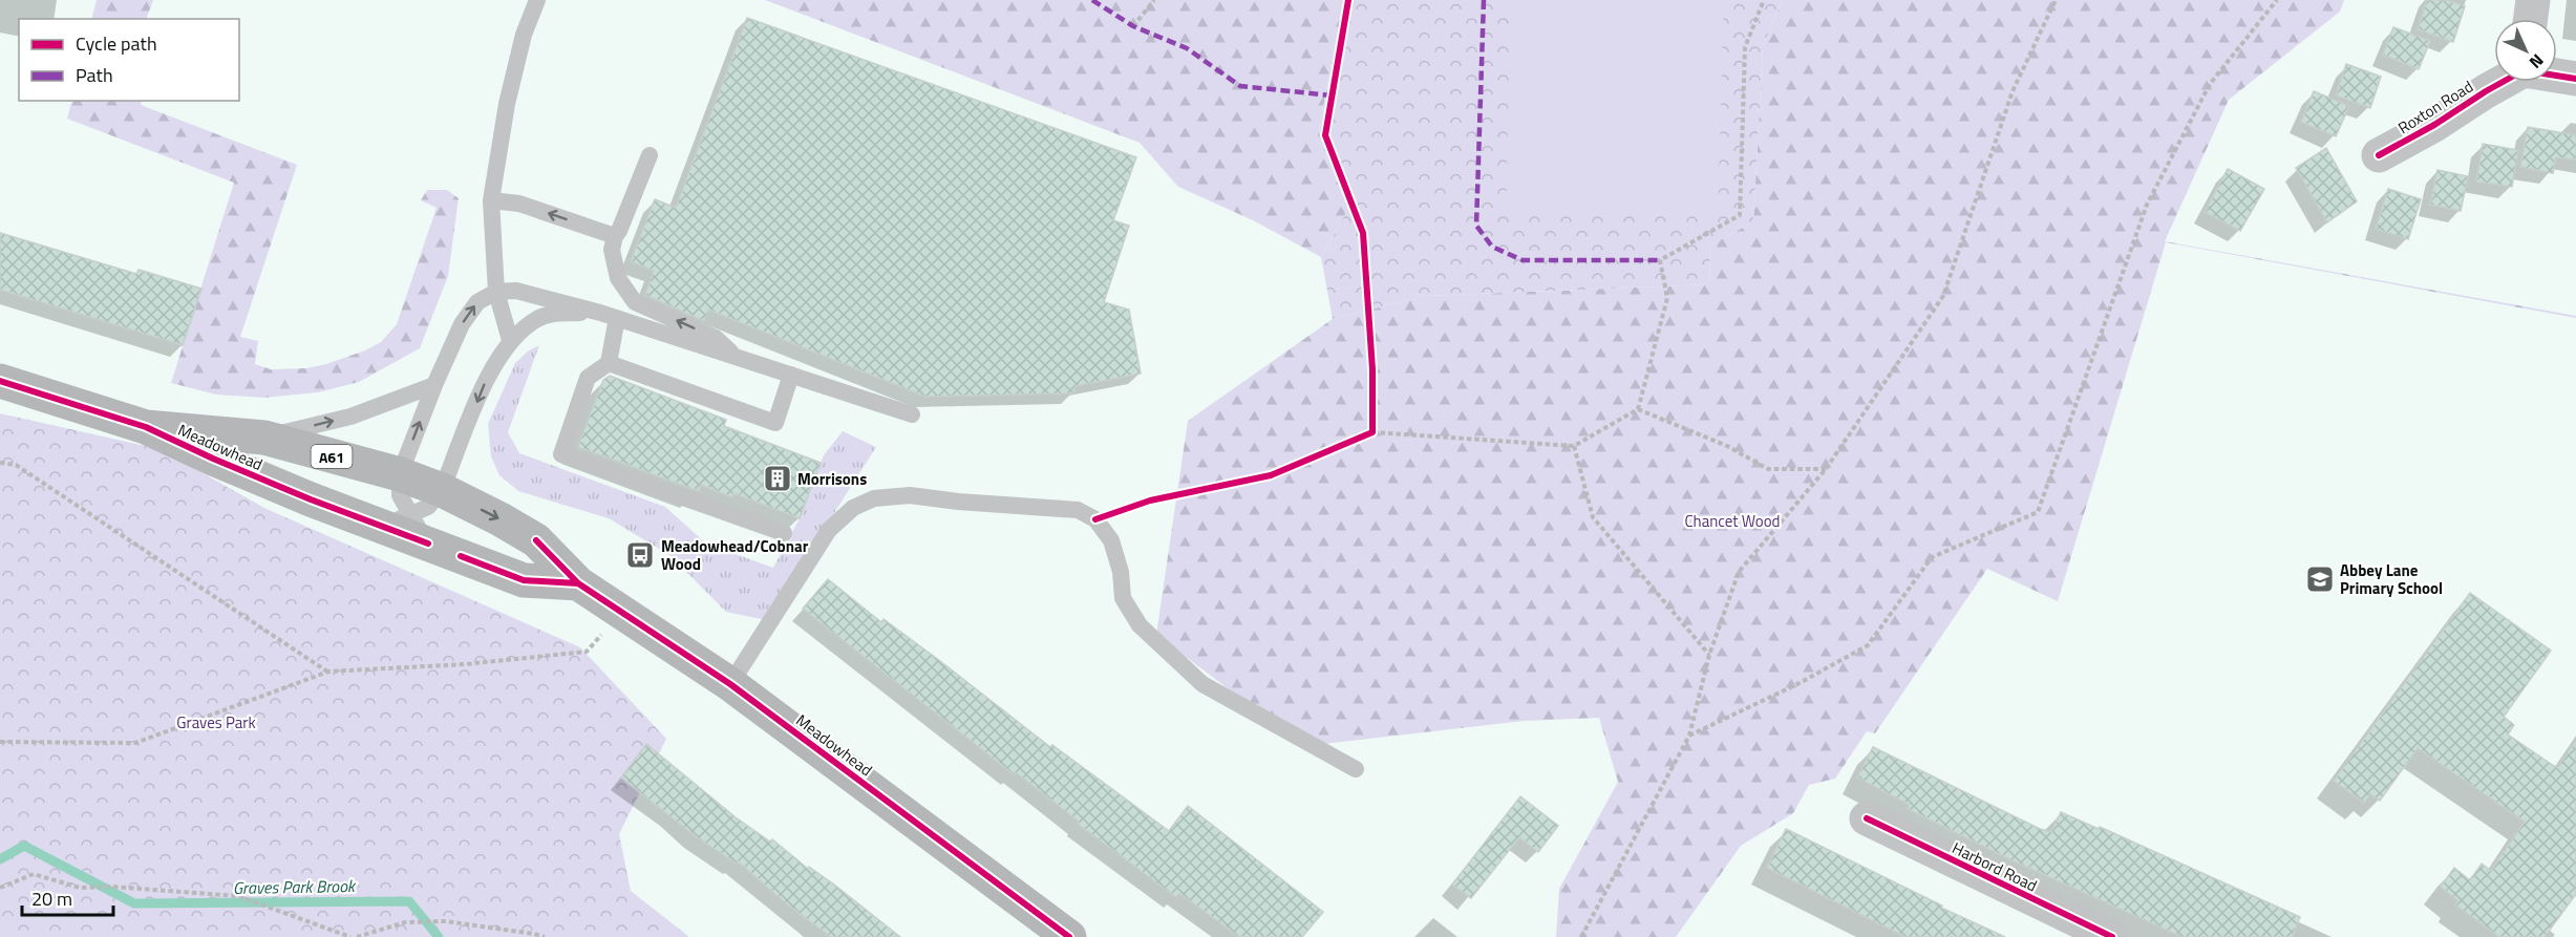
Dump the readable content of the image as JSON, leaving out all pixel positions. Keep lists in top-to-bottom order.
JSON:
{
  "streets": {
    "highway": ["Meadowhead", "A61"],
    "street": ["Roxton Road", "Harbord Road"]
  },
  "water": ["Graves Park Brook"],
  "parks": ["Chancet Wood", "Graves Park"],
  "places": {
    "building": ["Morrisons"],
    "bus stop": ["Meadowhead/Cobnar Wood"],
    "school or university": ["Abbey Lane Primary School"]
  },
  "legend": ["Cycle path", "Path"],
  "scale_bar": "20 m",
  "north": "bottom right"
}
